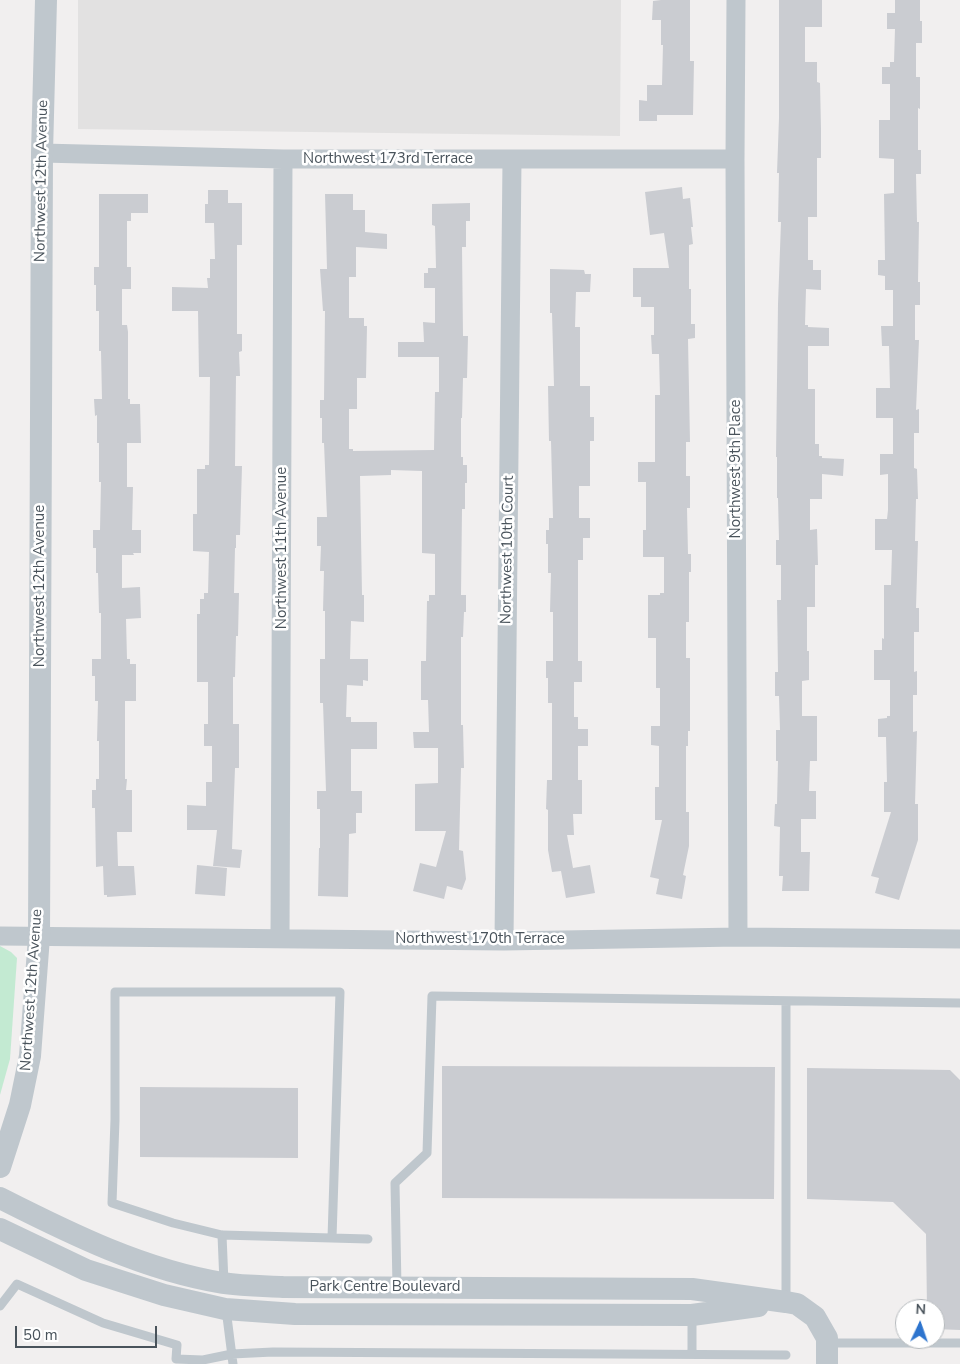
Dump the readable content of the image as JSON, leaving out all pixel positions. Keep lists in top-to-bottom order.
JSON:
{
  "streets": {
    "street": [
      "Northwest 173rd Terrace",
      "Northwest 12th Avenue",
      "Northwest 9th Place",
      "Northwest 11th Avenue",
      "Northwest 10th Court",
      "Northwest 170th Terrace",
      "Park Centre Boulevard"
    ]
  },
  "crossings": [
    ["Northwest 173rd Terrace", "Northwest 12th Avenue"],
    ["Northwest 173rd Terrace", "Northwest 9th Place"],
    ["Northwest 173rd Terrace", "Northwest 11th Avenue"],
    ["Northwest 173rd Terrace", "Northwest 10th Court"],
    ["Northwest 12th Avenue", "Northwest 170th Terrace"],
    ["Northwest 9th Place", "Northwest 170th Terrace"],
    ["Northwest 11th Avenue", "Northwest 170th Terrace"],
    ["Northwest 10th Court", "Northwest 170th Terrace"]
  ],
  "scale_bar": "50 m",
  "north": "top"
}
